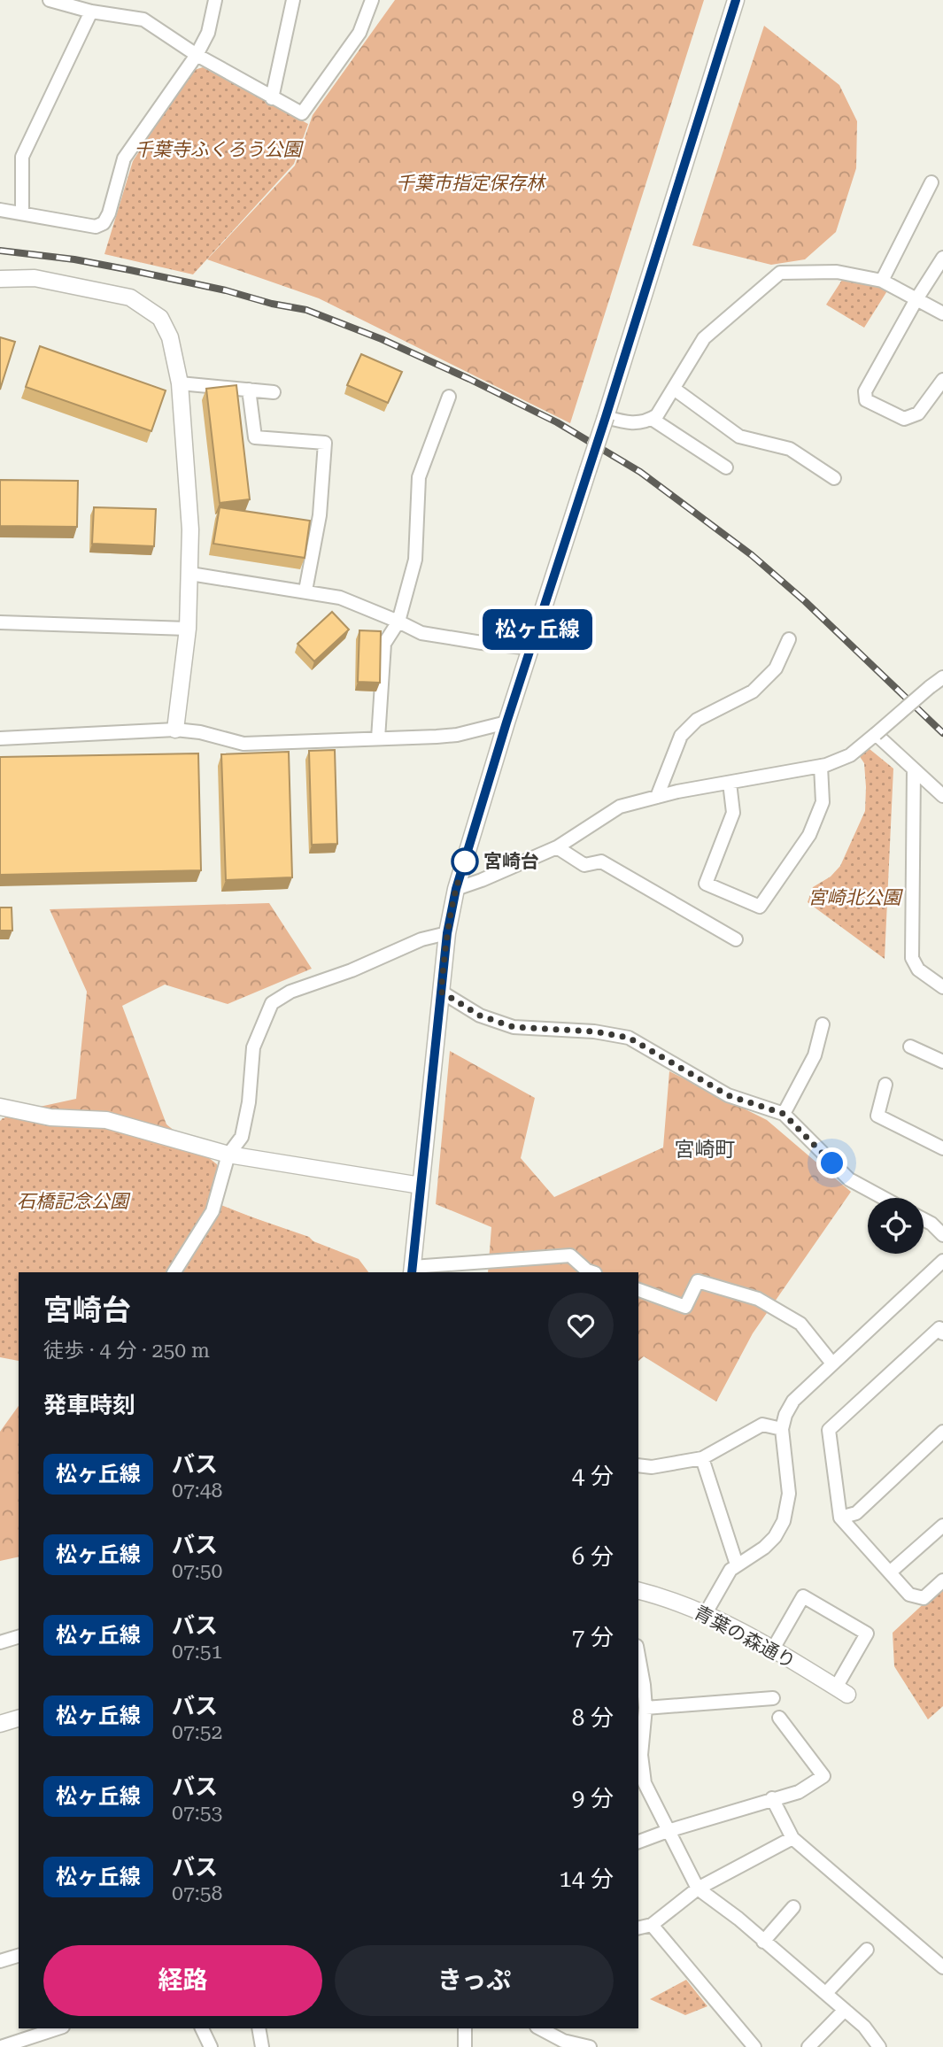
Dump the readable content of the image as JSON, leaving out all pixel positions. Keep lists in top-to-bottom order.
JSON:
{
  "streets": {
    "street": ["青葉の森通り"]
  },
  "districts": ["宮崎町"],
  "parks": [
    "千葉寺ふくろう公園",
    "千葉市指定保存林",
    "宮崎北公園",
    "石橋記念公園"
  ],
  "places": ["宮崎台"],
  "lines": ["bus line 松ヶ丘線"],
  "page": {
    "on_map": "松ヶ丘線",
    "heading": [
      ["宮崎台", "徒歩 · 4 分 · 250 m"],
      "発車時刻"
    ],
    "list": [
      {
        "mark": "松ヶ丘線",
        "name": "バス",
        "note": "07:48",
        "value": "4 分"
      },
      {
        "mark": "松ヶ丘線",
        "name": "バス",
        "note": "07:50",
        "value": "6 分"
      },
      {
        "mark": "松ヶ丘線",
        "name": "バス",
        "note": "07:51",
        "value": "7 分"
      },
      {
        "mark": "松ヶ丘線",
        "name": "バス",
        "note": "07:52",
        "value": "8 分"
      },
      {
        "mark": "松ヶ丘線",
        "name": "バス",
        "note": "07:53",
        "value": "9 分"
      },
      {
        "mark": "松ヶ丘線",
        "name": "バス",
        "note": "07:58",
        "value": "14 分"
      }
    ],
    "buttons": ["経路", "きっぷ"]
  }
}
